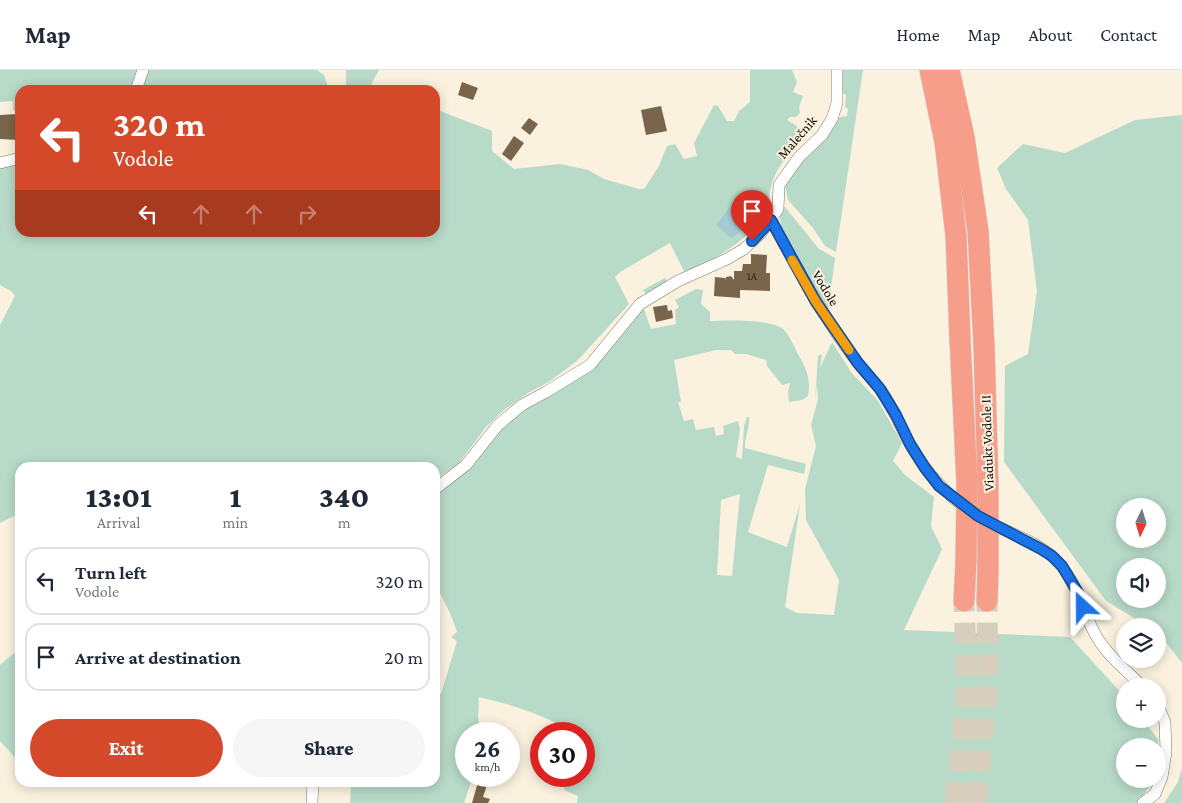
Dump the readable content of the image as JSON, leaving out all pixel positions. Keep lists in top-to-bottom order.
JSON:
{
  "streets": {
    "highway": ["Viadukt Vodole II"],
    "street": ["Malečnik", "Vodole"]
  },
  "crossings": [
    ["Malečnik", "Vodole"]
  ],
  "house_numbers": ["1A"],
  "north": "bottom",
  "page": {
    "header": "Map",
    "nav": [
      "Home",
      "Map",
      "About",
      "Contact"
    ],
    "turn": ["320 m", "Vodole"],
    "eta": [
      "13:01",
      "Arrival",
      "1",
      "min",
      "340",
      "m"
    ],
    "map_buttons": ["+", "−"],
    "list": [
      {
        "name": "Turn left",
        "note": "Vodole",
        "value": "320 m"
      },
      {
        "name": "Arrive at destination",
        "value": "20 m"
      }
    ],
    "buttons": ["Exit", "Share"],
    "speed": "26 km/h",
    "limit": "30"
  }
}
